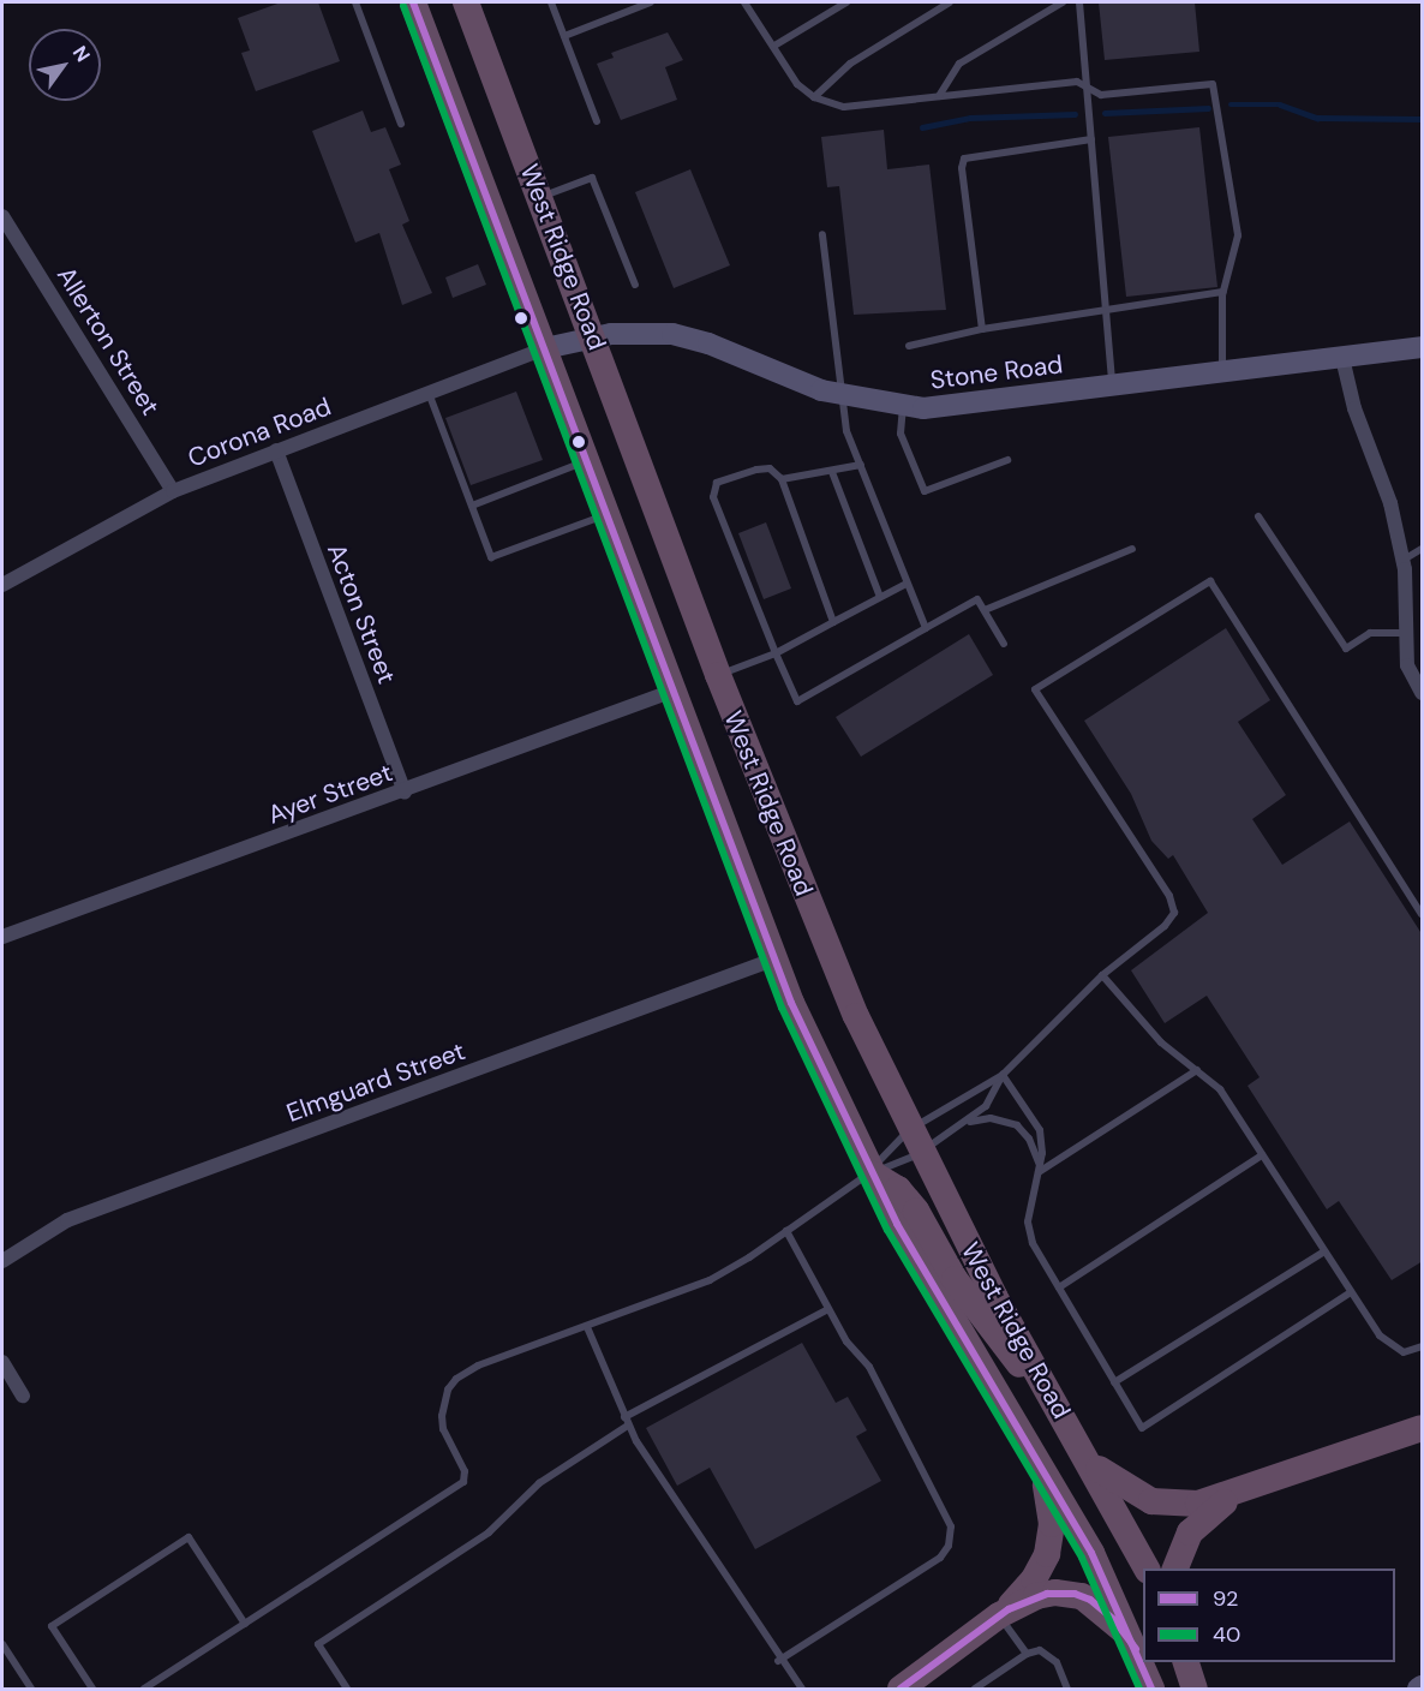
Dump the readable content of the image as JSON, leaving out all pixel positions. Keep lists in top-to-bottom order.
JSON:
{
  "streets": {
    "highway": ["West Ridge Road"],
    "street": [
      "Allerton Street",
      "Stone Road",
      "Corona Road",
      "Acton Street",
      "Ayer Street",
      "Elmguard Street"
    ]
  },
  "crossings": [
    ["West Ridge Road", "Stone Road"],
    ["West Ridge Road", "Corona Road"],
    ["West Ridge Road", "Ayer Street"],
    ["West Ridge Road", "Elmguard Street"],
    ["Allerton Street", "Corona Road"],
    ["Stone Road", "Corona Road"],
    ["Corona Road", "Acton Street"],
    ["Acton Street", "Ayer Street"]
  ],
  "lines": ["transit line 92", "transit line 40"],
  "legend": ["92", "40"],
  "north": "top right"
}
